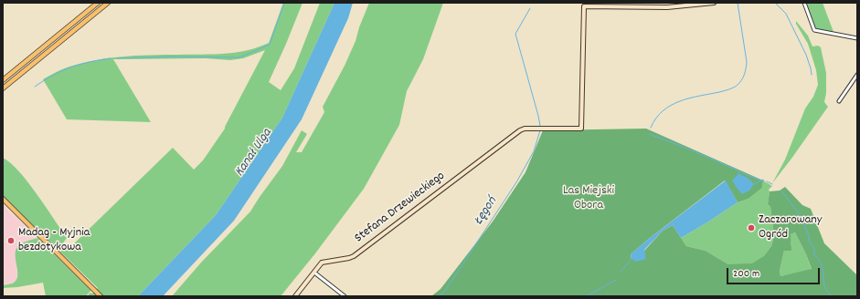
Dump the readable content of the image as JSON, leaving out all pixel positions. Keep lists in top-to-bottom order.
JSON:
{
  "streets": {
    "street": ["Stefana Drzewieckiego"]
  },
  "water": ["Kanał Ulga", "Łęgoń"],
  "parks": ["Las Miejski Obora"],
  "places": ["Zaczarowany Ogród", "Madag - Myjnia bezdotykowa"],
  "scale_bar": "200 m"
}
